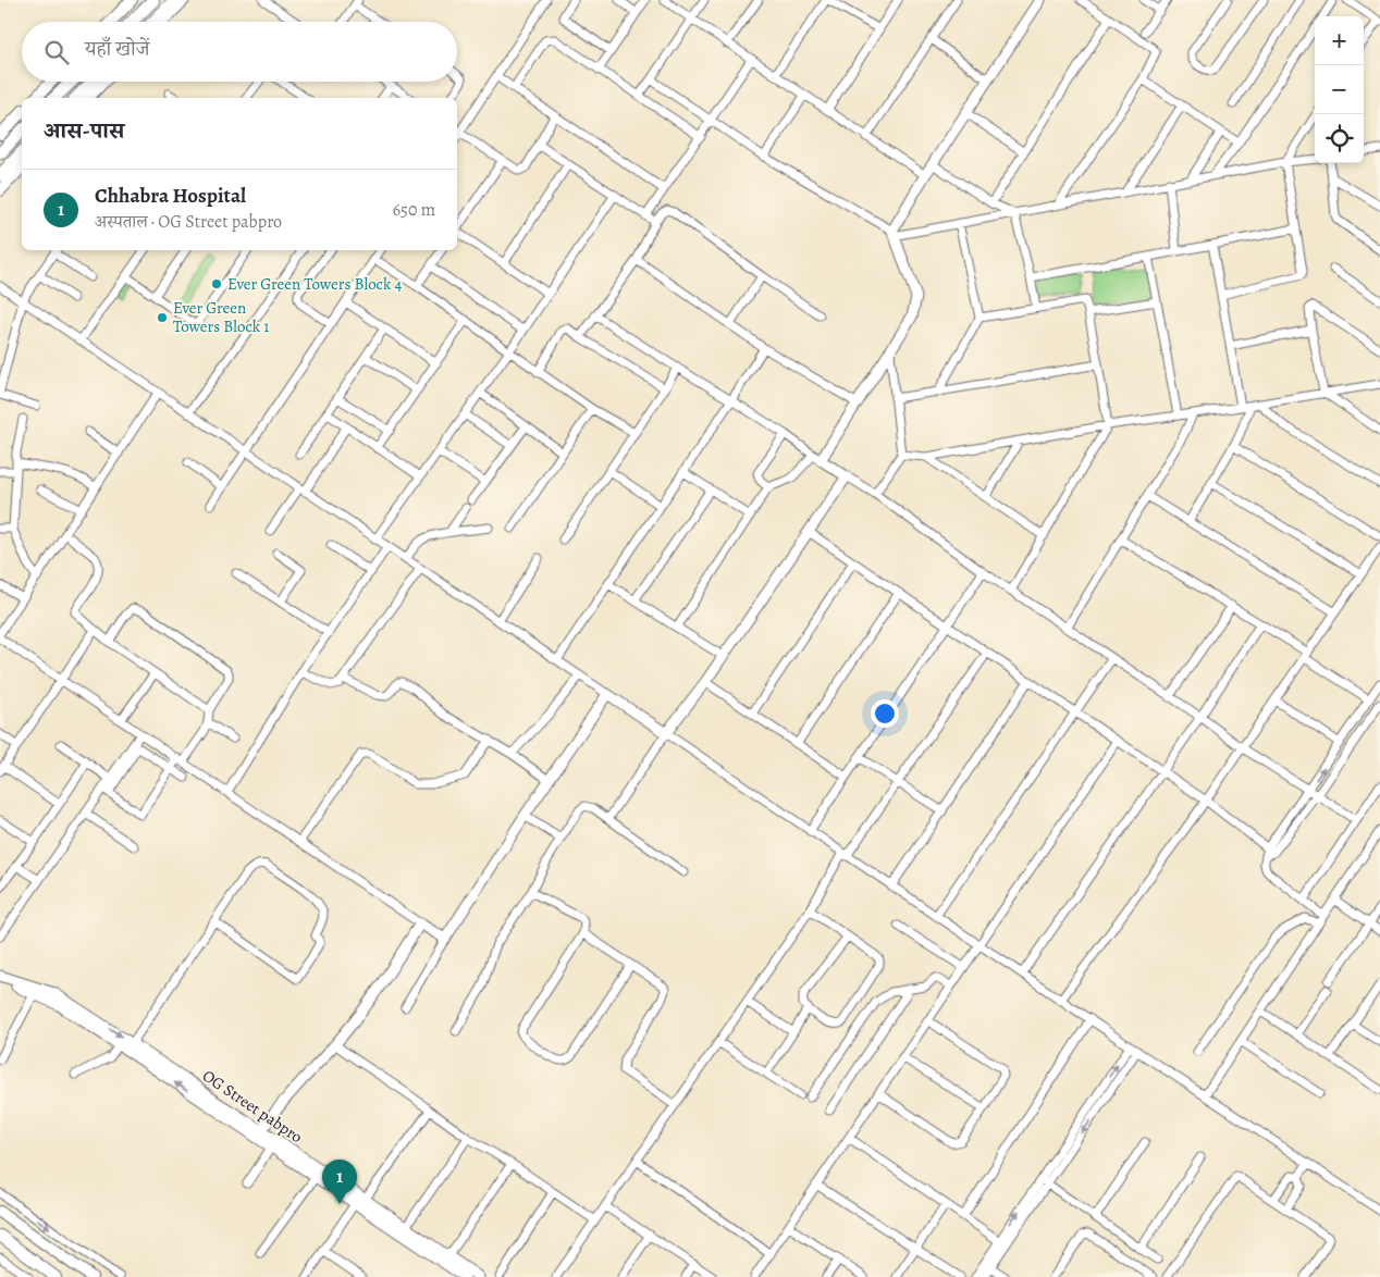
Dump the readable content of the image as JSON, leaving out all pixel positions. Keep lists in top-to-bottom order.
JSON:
{
  "streets": {
    "street": ["OG Street pabpro"]
  },
  "places": ["Ever Green Towers Block 4", "Ever Green Towers Block 1"],
  "page": {
    "map_buttons": ["+", "−"],
    "search": "यहाँ खोजें",
    "heading": "आस-पास",
    "list": [
      {
        "mark": "1",
        "name": "Chhabra Hospital",
        "note": "अस्पताल · OG Street pabpro",
        "value": "650 m"
      }
    ],
    "pins": "1"
  }
}
